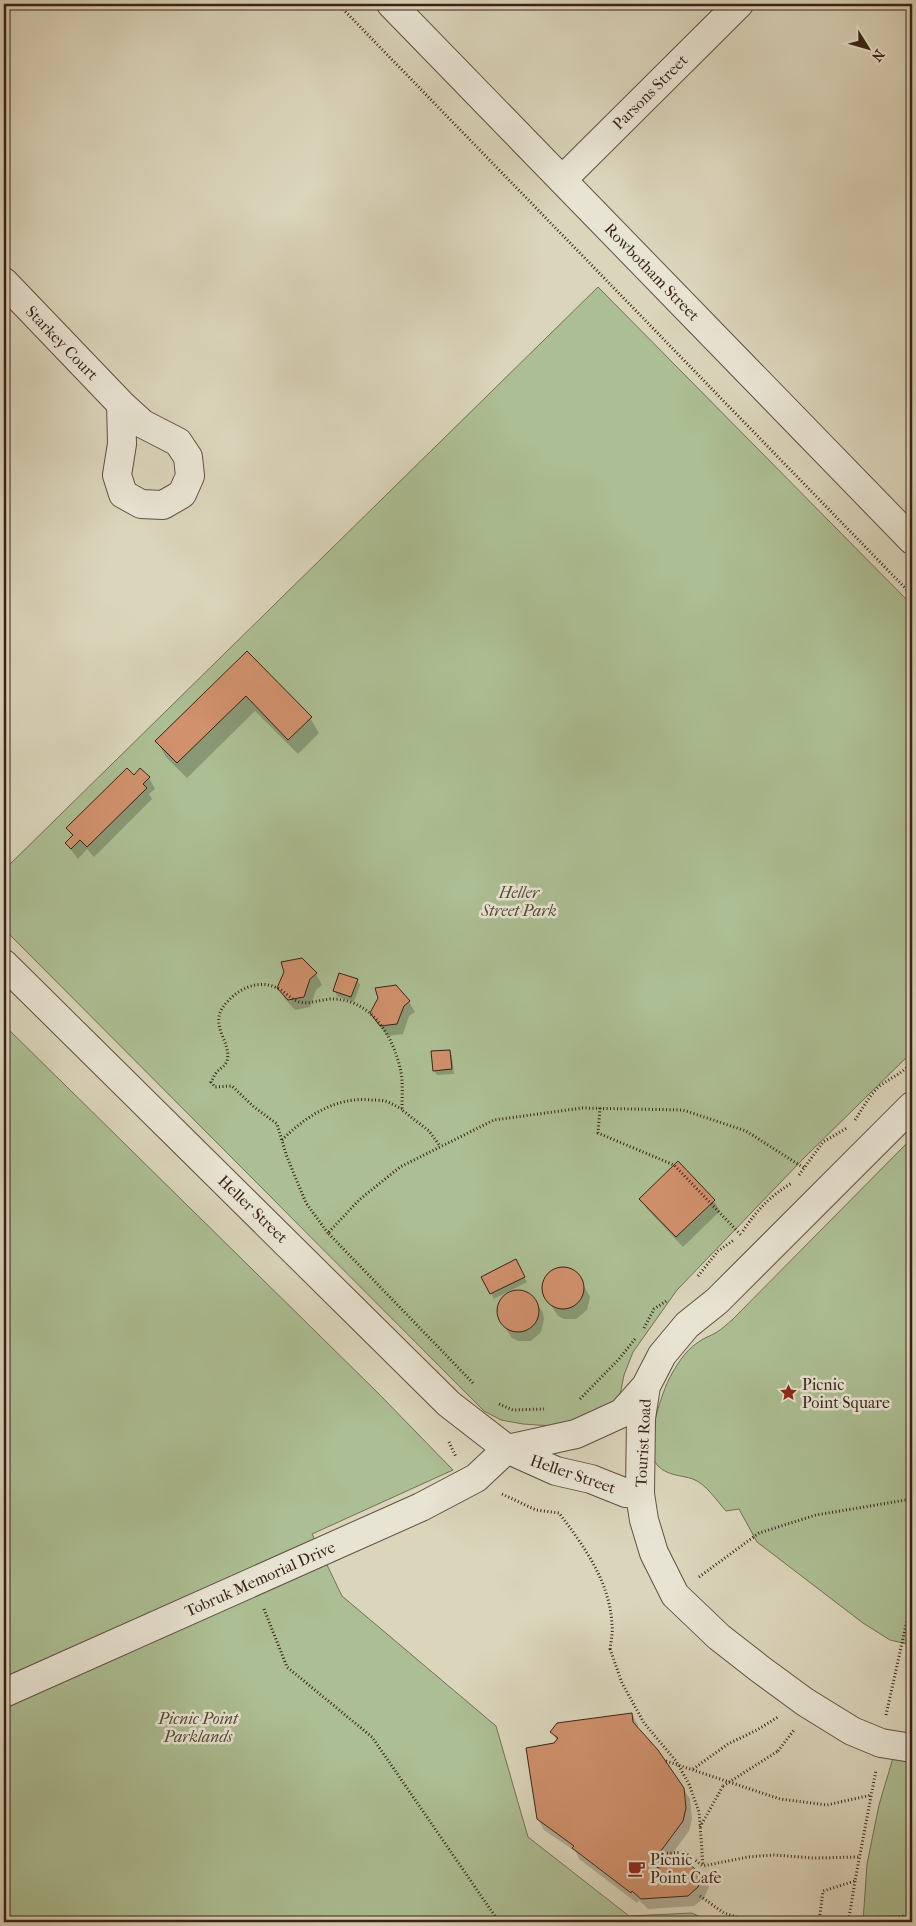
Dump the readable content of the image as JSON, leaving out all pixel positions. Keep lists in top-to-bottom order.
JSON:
{
  "streets": {
    "street": [
      "Parsons Street",
      "Rowbotham Street",
      "Starkey Court",
      "Heller Street",
      "Tourist Road",
      "Tobruk Memorial Drive"
    ]
  },
  "crossings": [
    ["Parsons Street", "Rowbotham Street"],
    ["Heller Street", "Tourist Road"],
    ["Heller Street", "Tobruk Memorial Drive"]
  ],
  "parks": ["Heller Street Park", "Picnic Point Parklands"],
  "places": {
    "place": ["Picnic Point Square"],
    "cafe": ["Picnic Point Cafe"]
  },
  "north": "bottom right"
}
